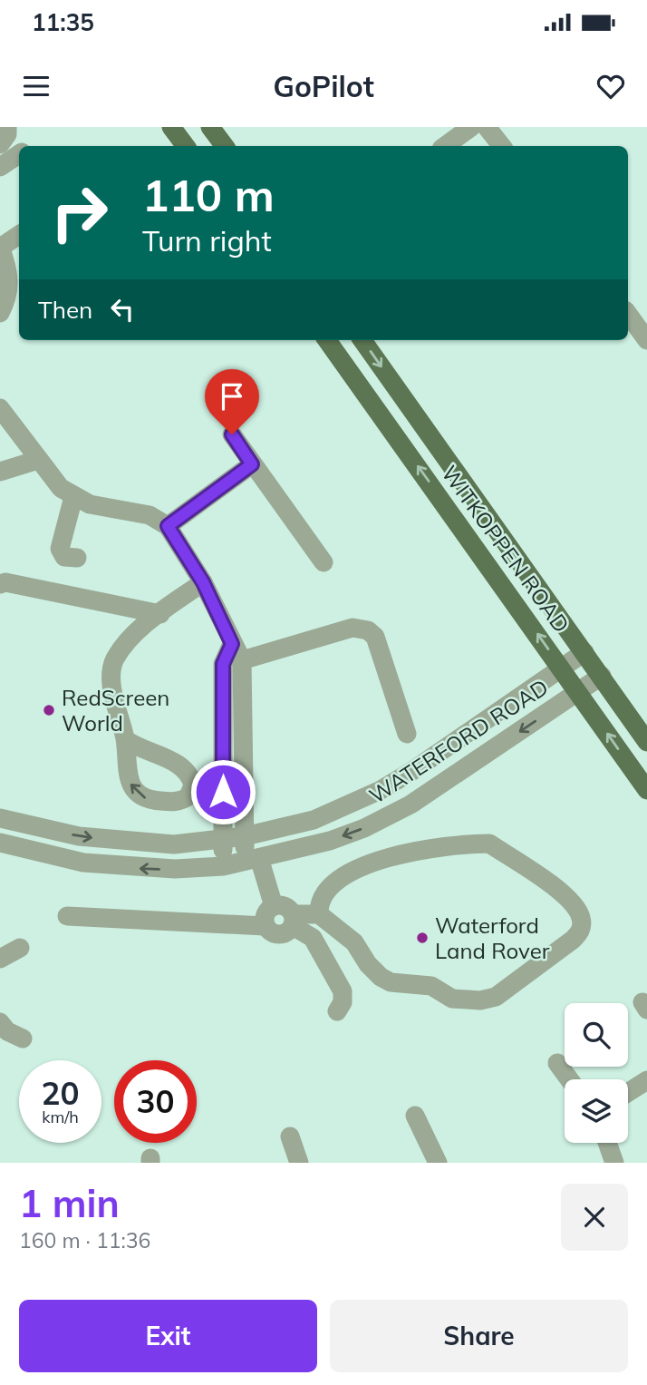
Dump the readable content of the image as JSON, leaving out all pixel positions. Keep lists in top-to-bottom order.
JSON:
{
  "streets": {
    "main road": ["WITKOPPEN ROAD"],
    "street": ["WATERFORD ROAD"]
  },
  "crossings": [
    ["WITKOPPEN ROAD", "WATERFORD ROAD"]
  ],
  "places": ["RedScreen World", "Waterford Land Rover"],
  "page": {
    "status": "11:35",
    "header": "GoPilot",
    "turn": ["110 m", "Turn right"],
    "then": "Then",
    "speed": "20 km/h",
    "limit": "30",
    "heading": ["1 min", "160 m · 11:36"],
    "buttons": ["Exit", "Share"]
  }
}
